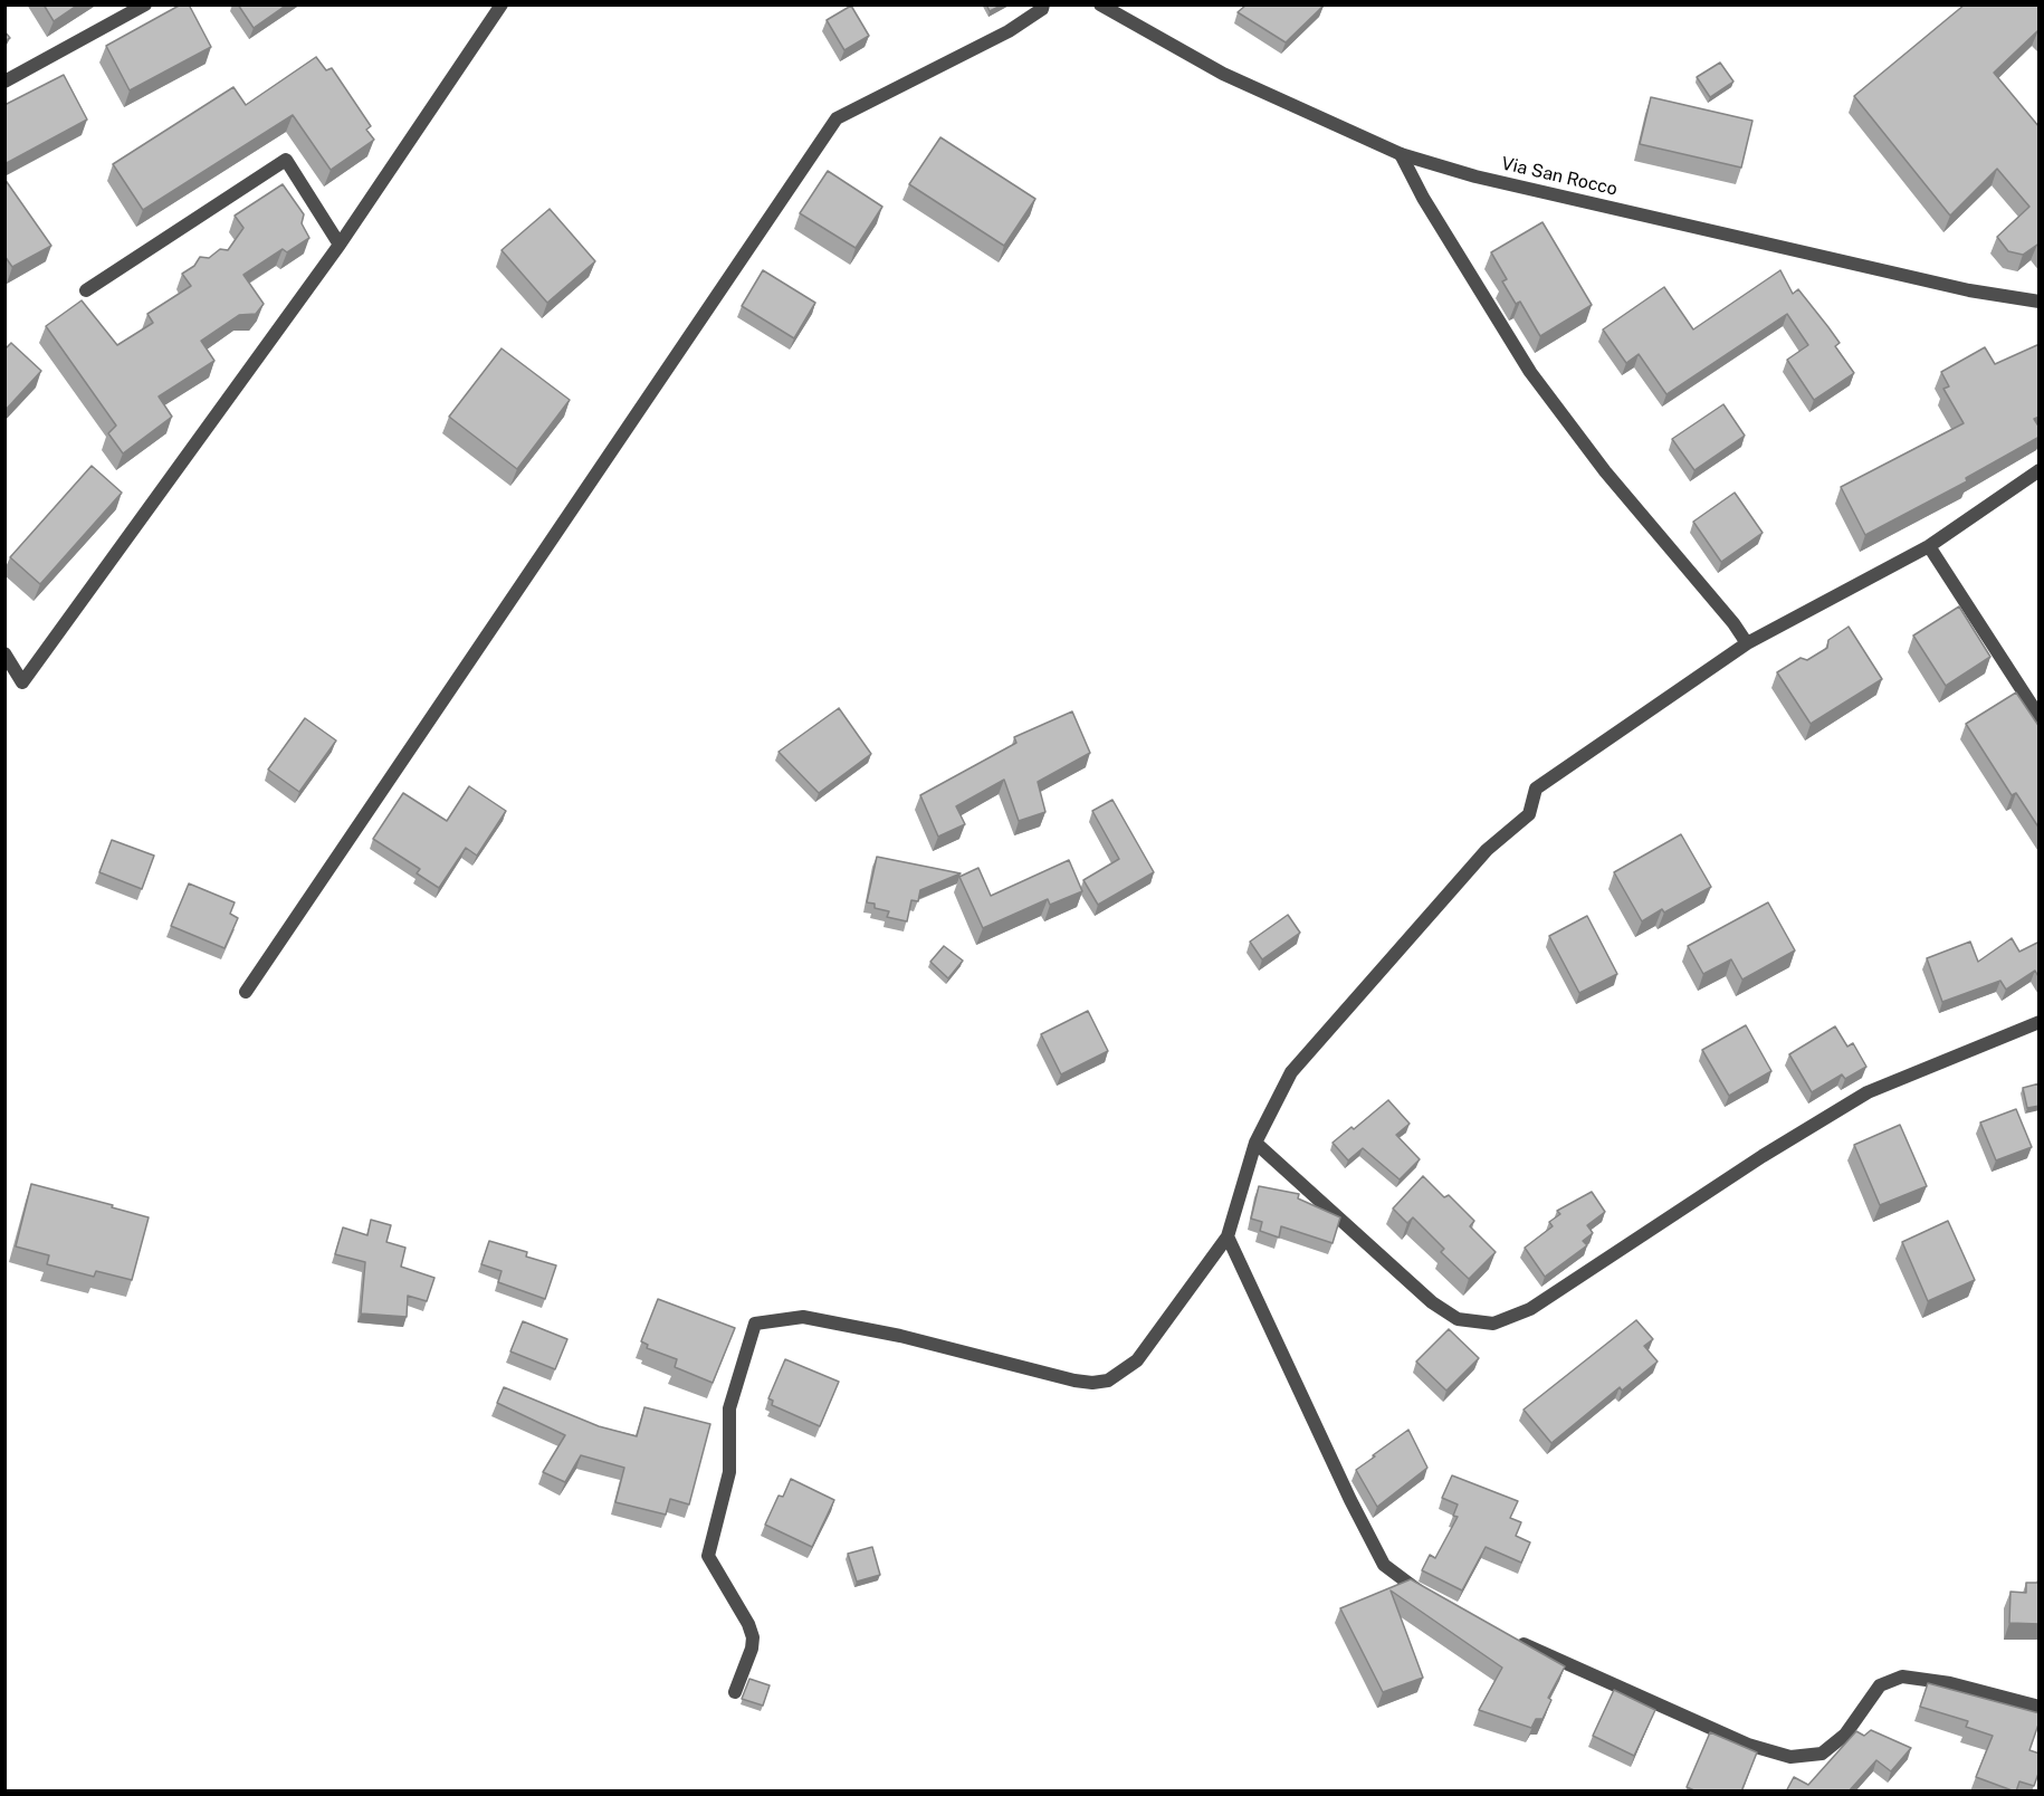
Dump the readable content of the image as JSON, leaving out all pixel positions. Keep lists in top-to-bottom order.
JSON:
{
  "streets": {
    "street": ["Via San Rocco"]
  }
}
